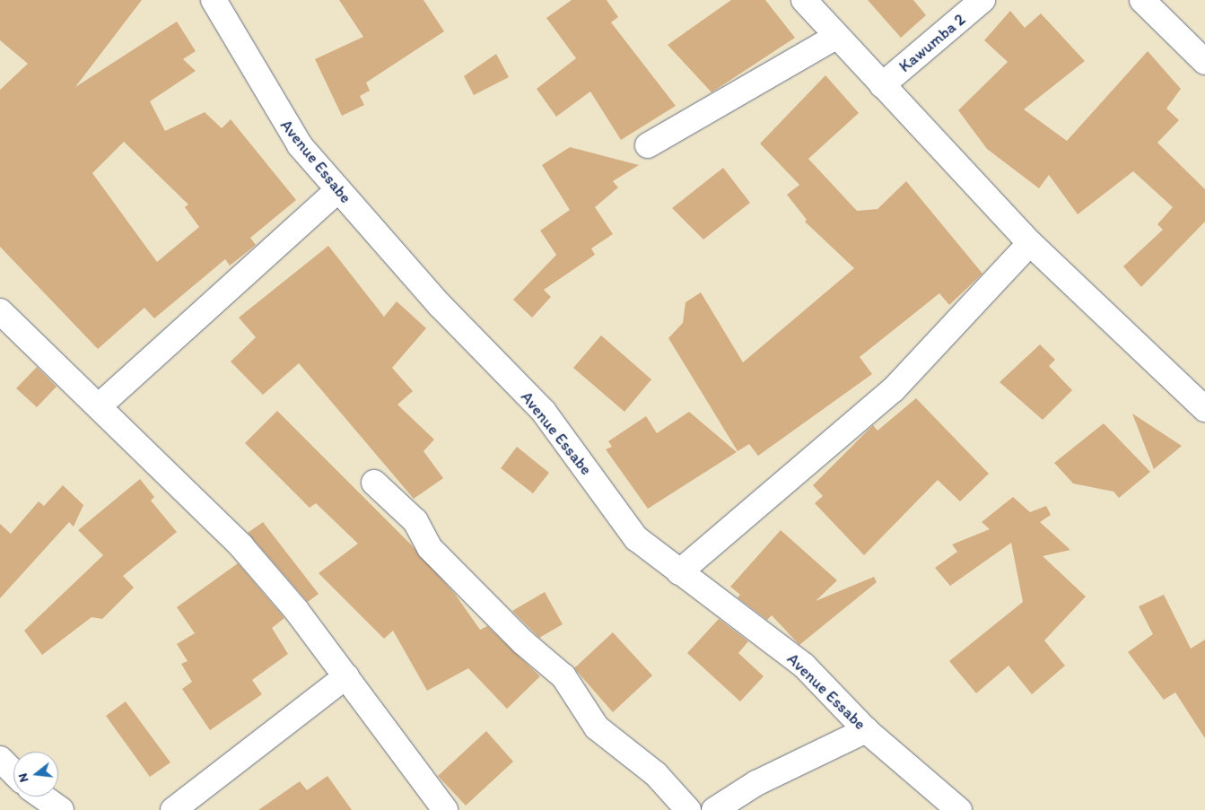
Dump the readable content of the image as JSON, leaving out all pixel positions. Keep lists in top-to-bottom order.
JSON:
{
  "streets": {
    "street": ["Kawumba 2", "Avenue Essabe"]
  },
  "north": "left"
}
